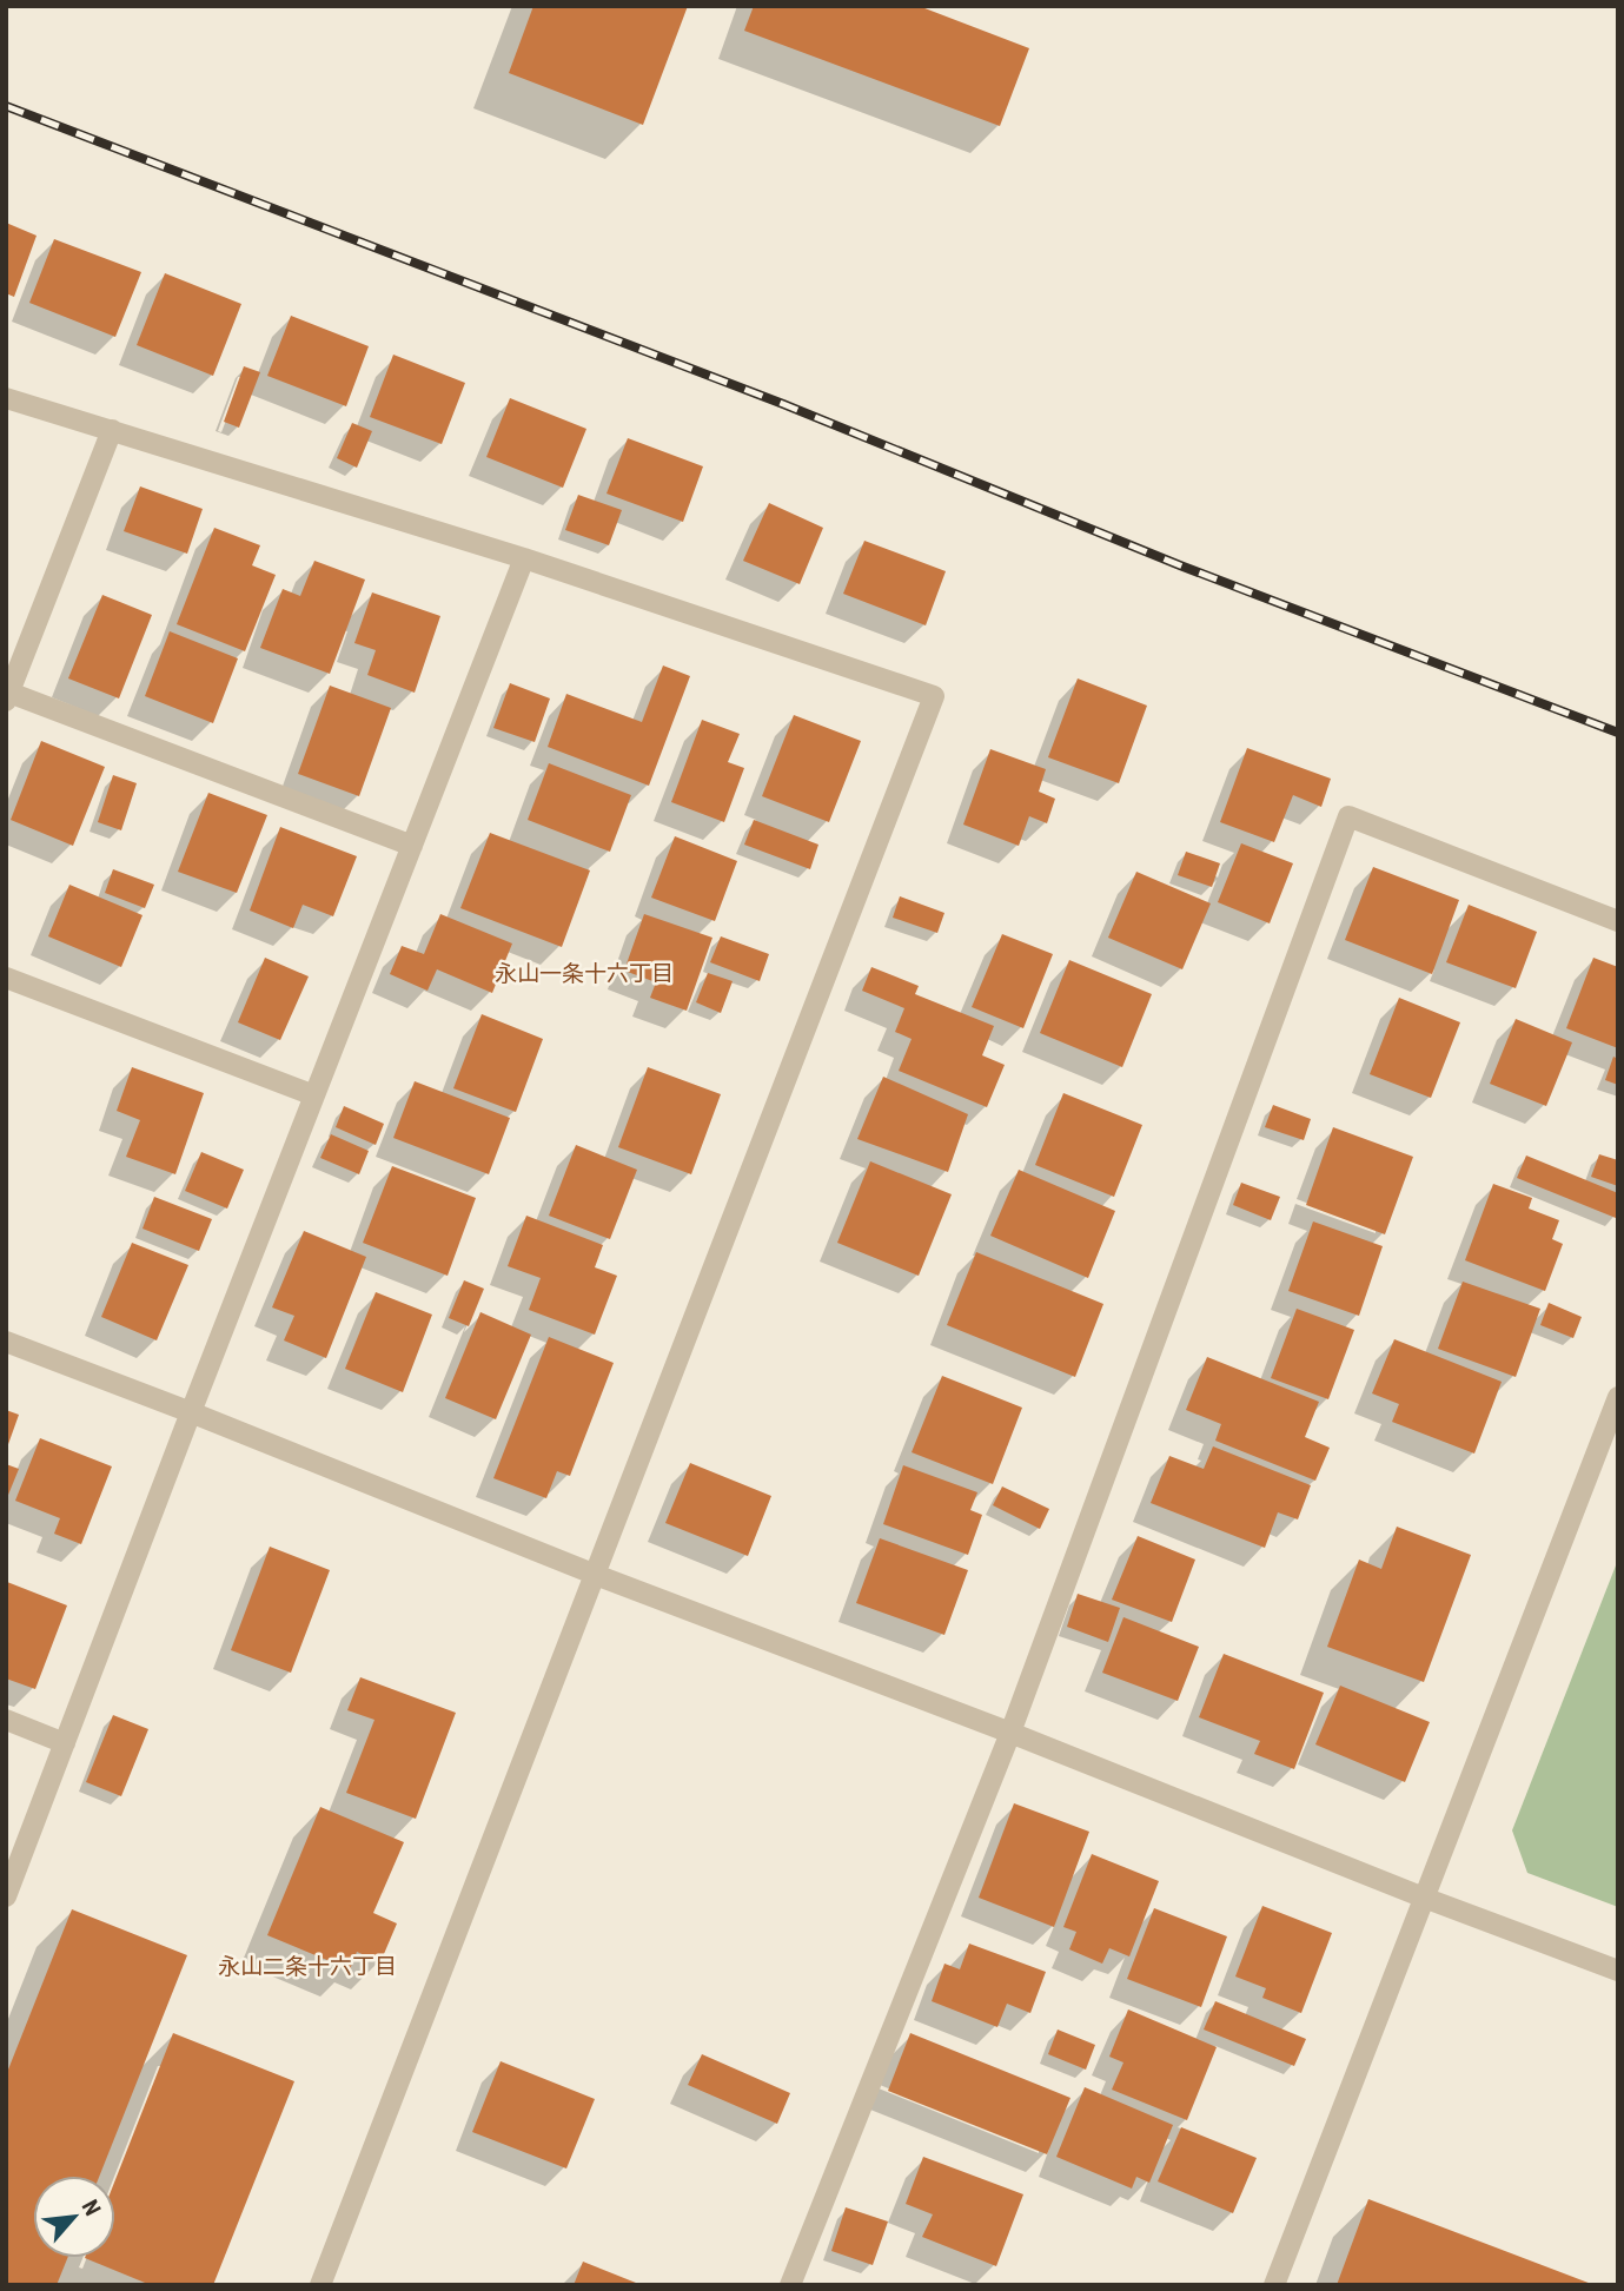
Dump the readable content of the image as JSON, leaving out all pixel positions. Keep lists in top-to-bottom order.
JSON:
{
  "districts": ["永山一条十六丁目", "永山二条十六丁目"],
  "north": "top right"
}
